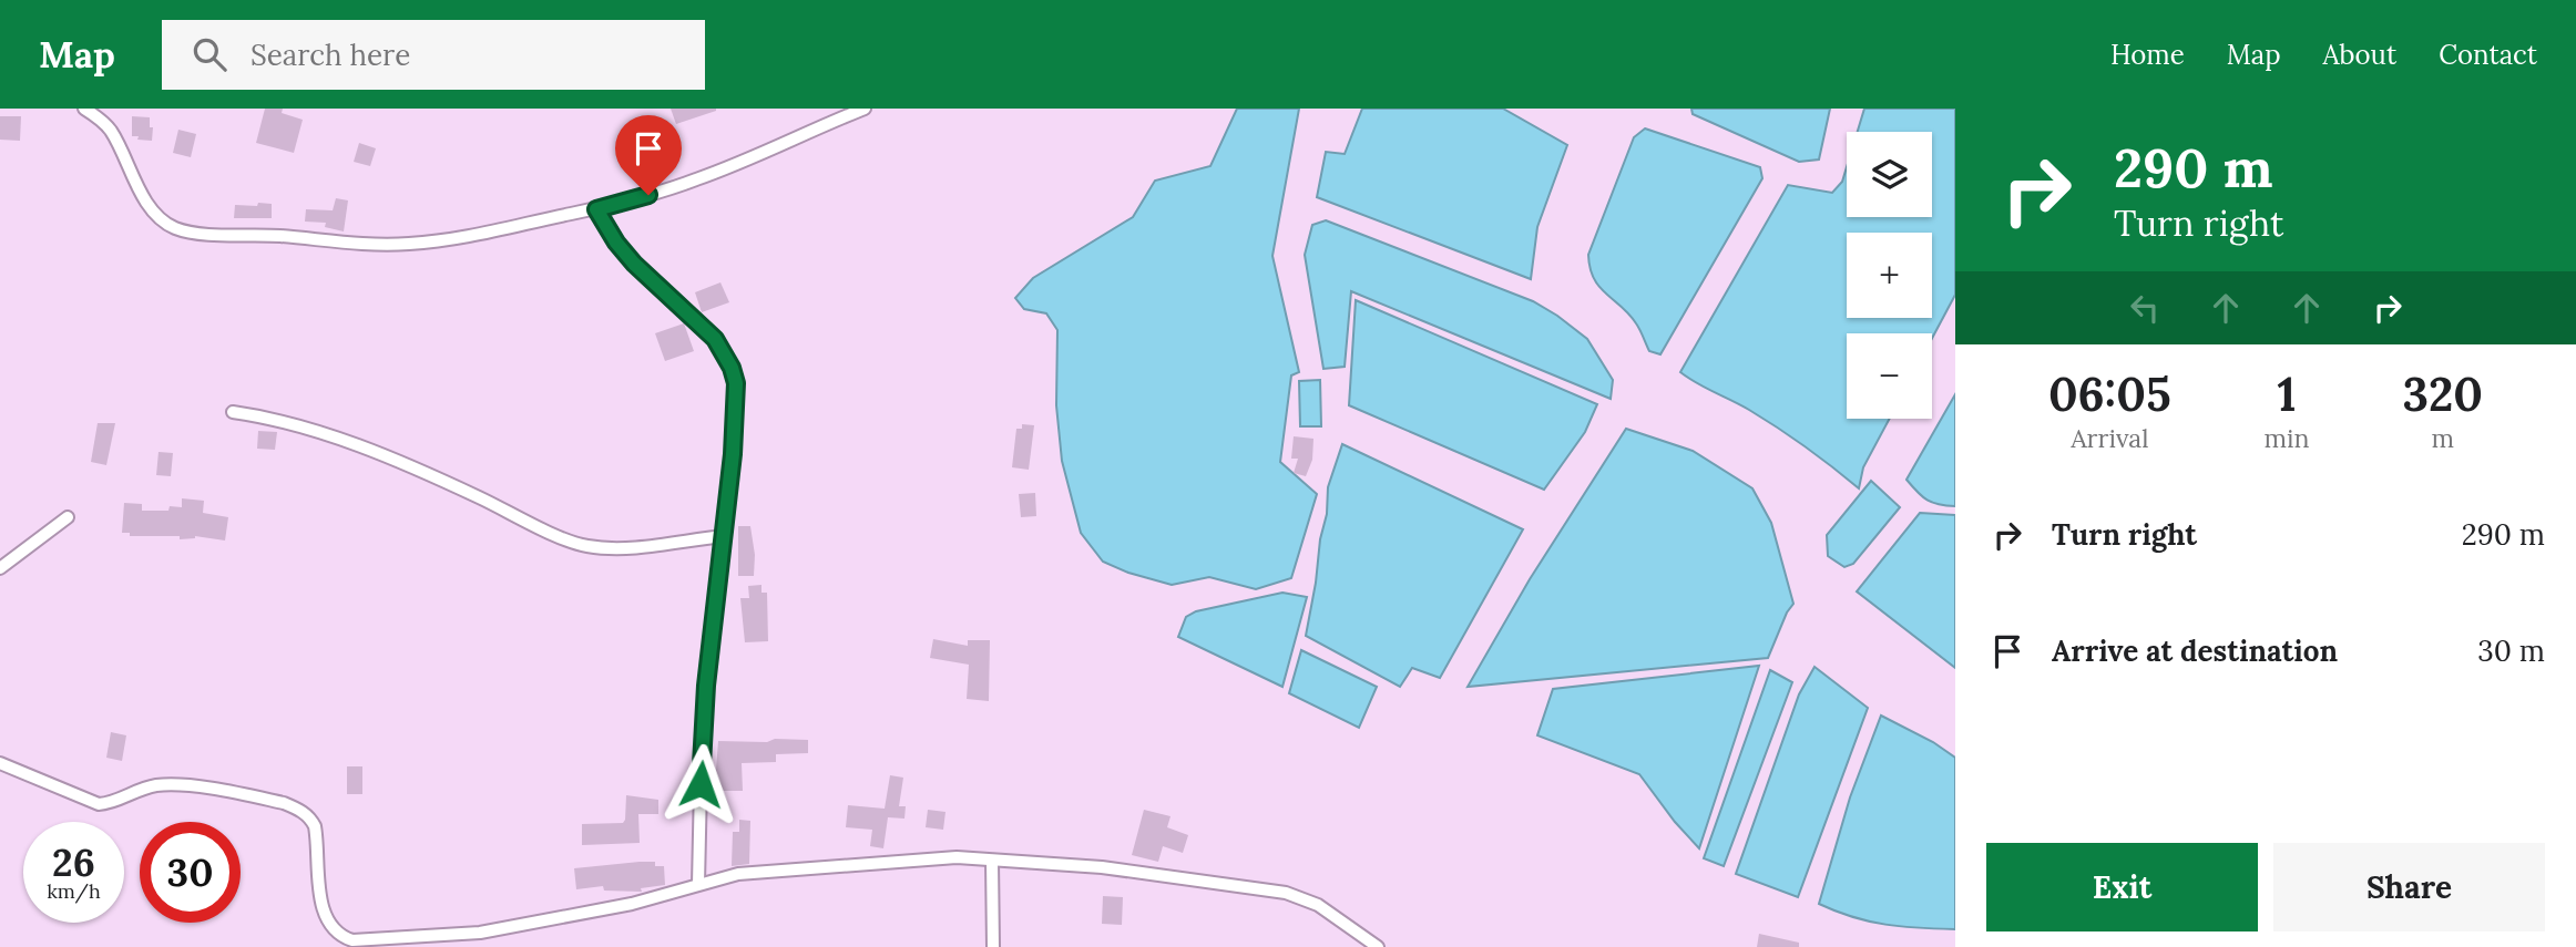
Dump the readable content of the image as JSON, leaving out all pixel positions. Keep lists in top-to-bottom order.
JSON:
{
  "page": {
    "header": "Map",
    "search": "Search here",
    "nav": [
      "Home",
      "Map",
      "About",
      "Contact"
    ],
    "turn": ["290 m", "Turn right"],
    "map_buttons": ["+", "−"],
    "eta": [
      "06:05",
      "Arrival",
      "1",
      "min",
      "320",
      "m"
    ],
    "list": [
      {
        "name": "Turn right",
        "value": "290 m"
      },
      {
        "name": "Arrive at destination",
        "value": "30 m"
      }
    ],
    "speed": "26 km/h",
    "limit": "30",
    "buttons": ["Exit", "Share"]
  }
}
